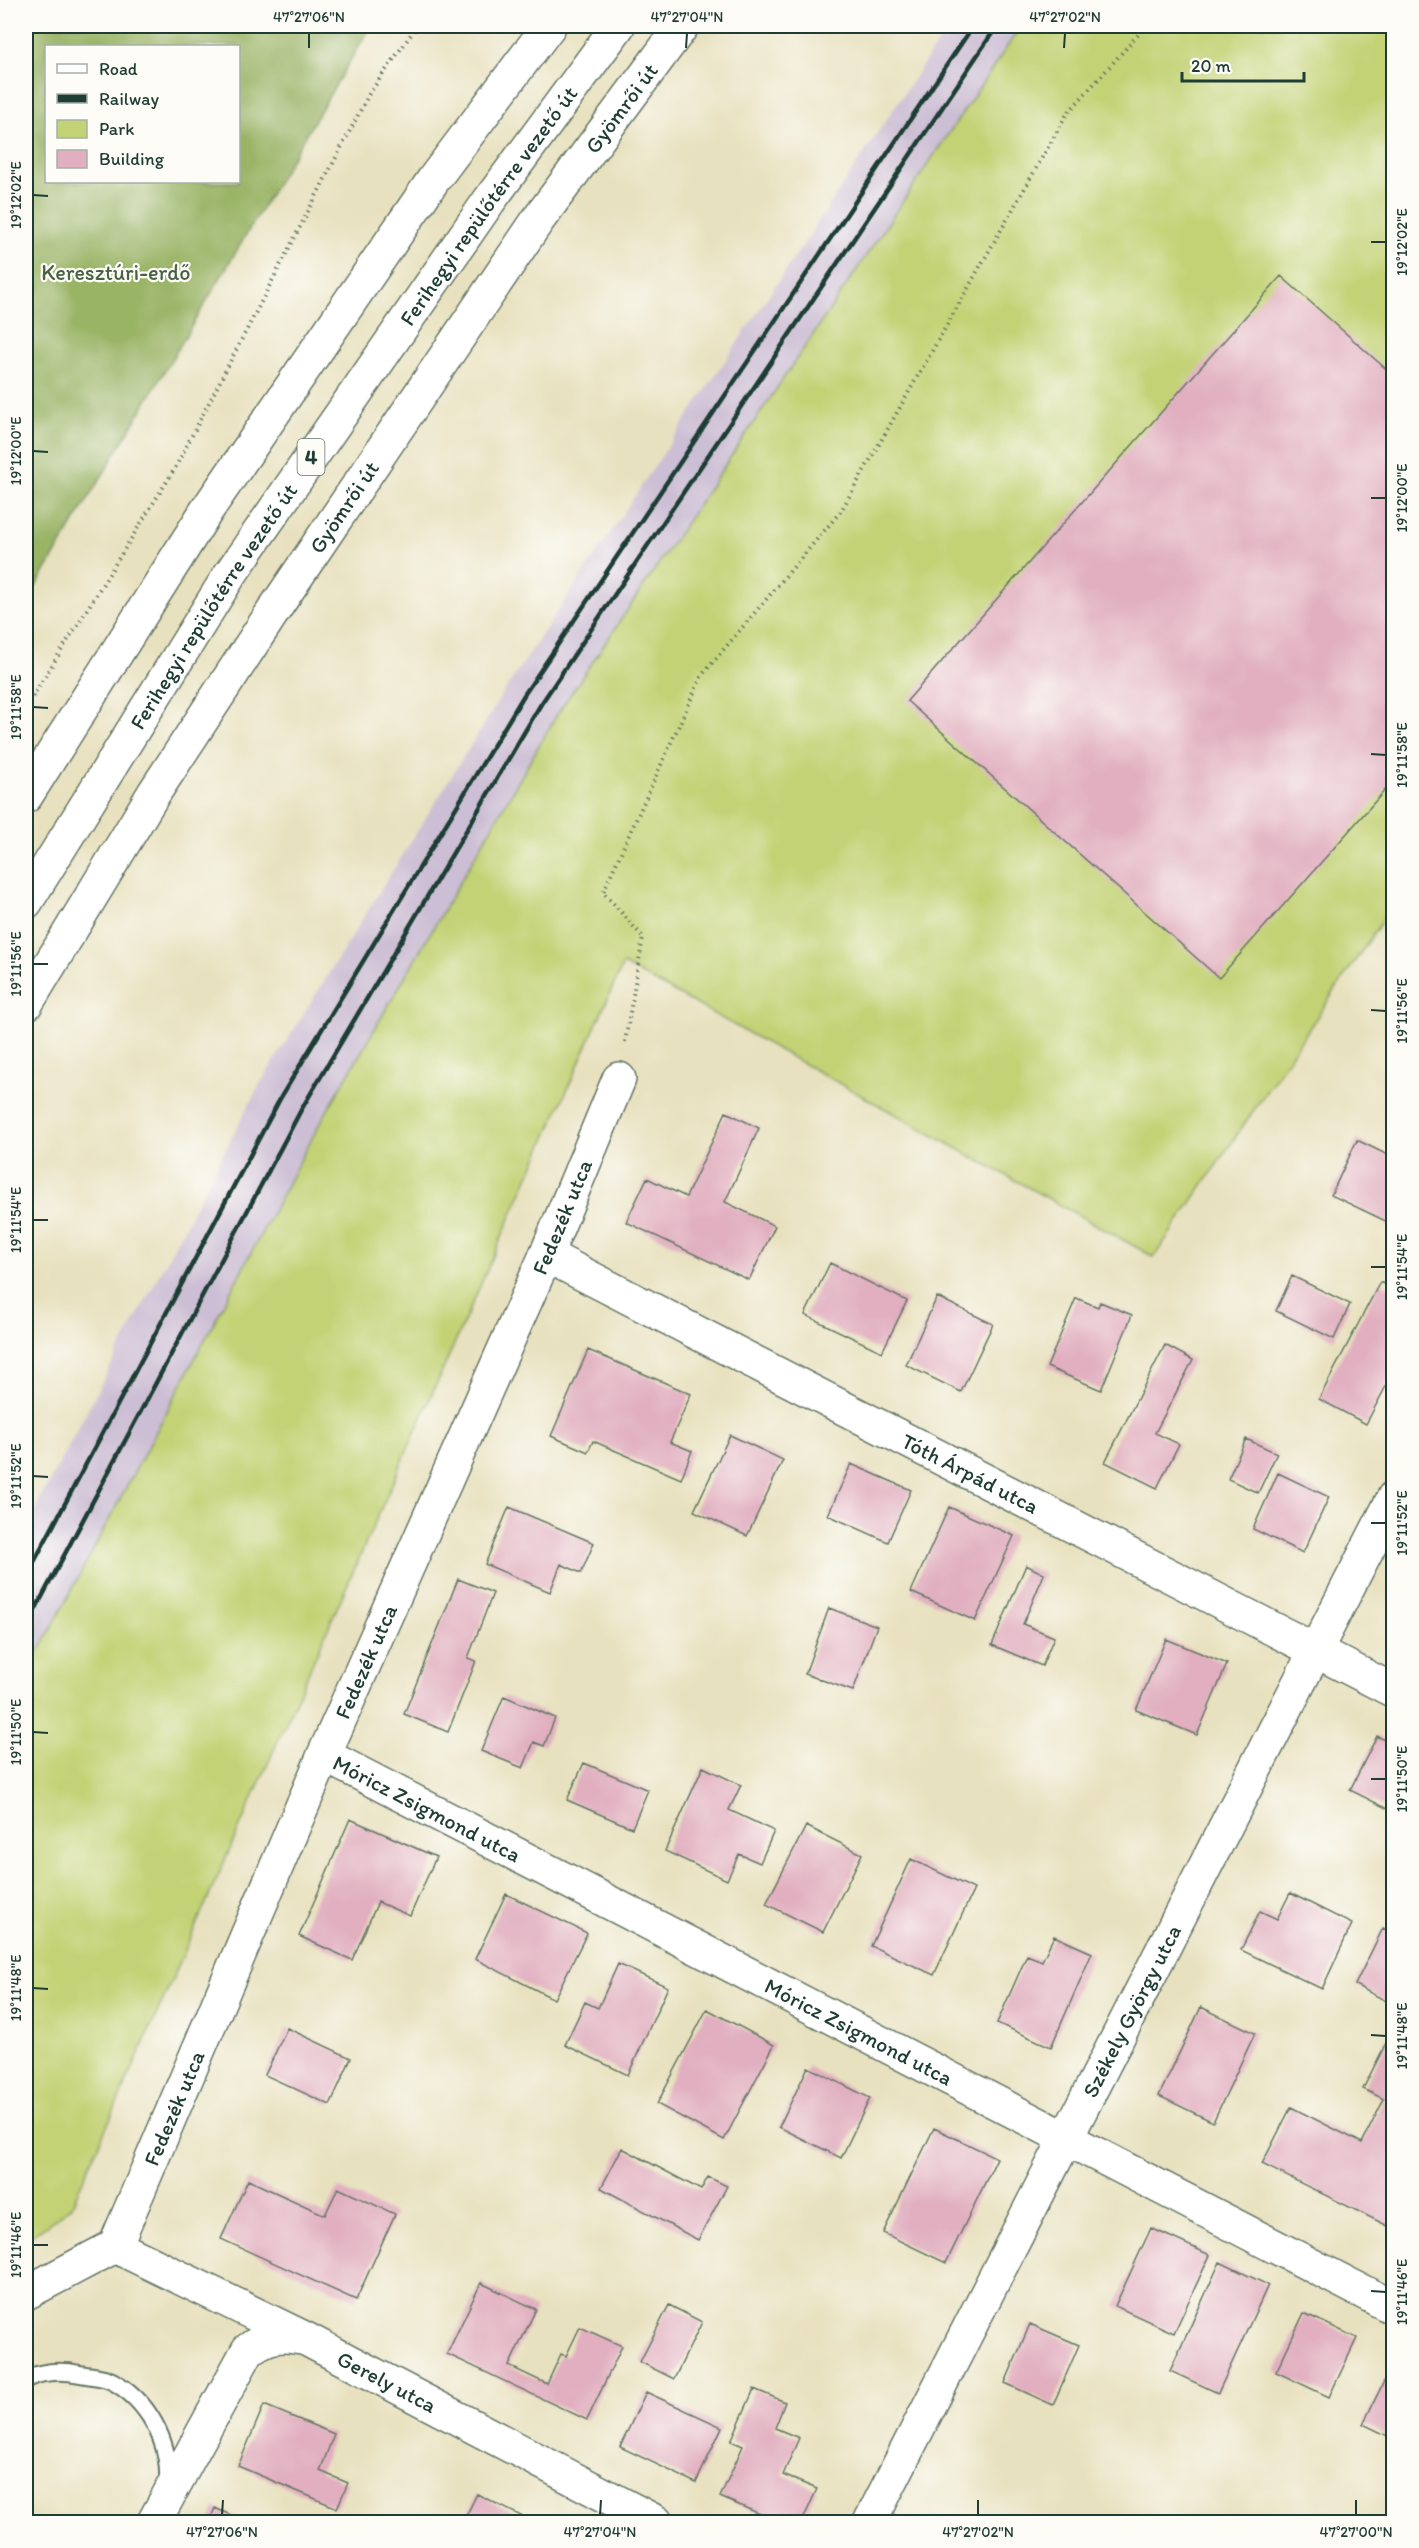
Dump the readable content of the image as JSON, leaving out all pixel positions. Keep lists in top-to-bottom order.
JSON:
{
  "streets": {
    "street": [
      "Gyömrői út",
      "Ferihegyi repülőtérre vezető út",
      "4",
      "Fedezék utca",
      "Tóth Árpád utca",
      "Móricz Zsigmond utca",
      "Székely György utca",
      "Gerely utca"
    ]
  },
  "crossings": [
    ["Fedezék utca", "Tóth Árpád utca"],
    ["Fedezék utca", "Móricz Zsigmond utca"],
    ["Fedezék utca", "Gerely utca"],
    ["Tóth Árpád utca", "Székely György utca"],
    ["Móricz Zsigmond utca", "Székely György utca"]
  ],
  "parks": ["Keresztúri-erdő"],
  "legend": [
    "Road",
    "Railway",
    "Park",
    "Building"
  ],
  "scale_bar": "20 m",
  "coordinates": [
    "47°27'06\"N",
    "47°27'04\"N",
    "47°27'02\"N",
    "19°12'02\"E",
    "19°12'00\"E",
    "19°11'58\"E",
    "19°11'56\"E",
    "19°11'54\"E",
    "19°11'52\"E",
    "19°11'50\"E",
    "19°11'48\"E",
    "19°11'46\"E",
    "47°27'00\"N"
  ]
}
